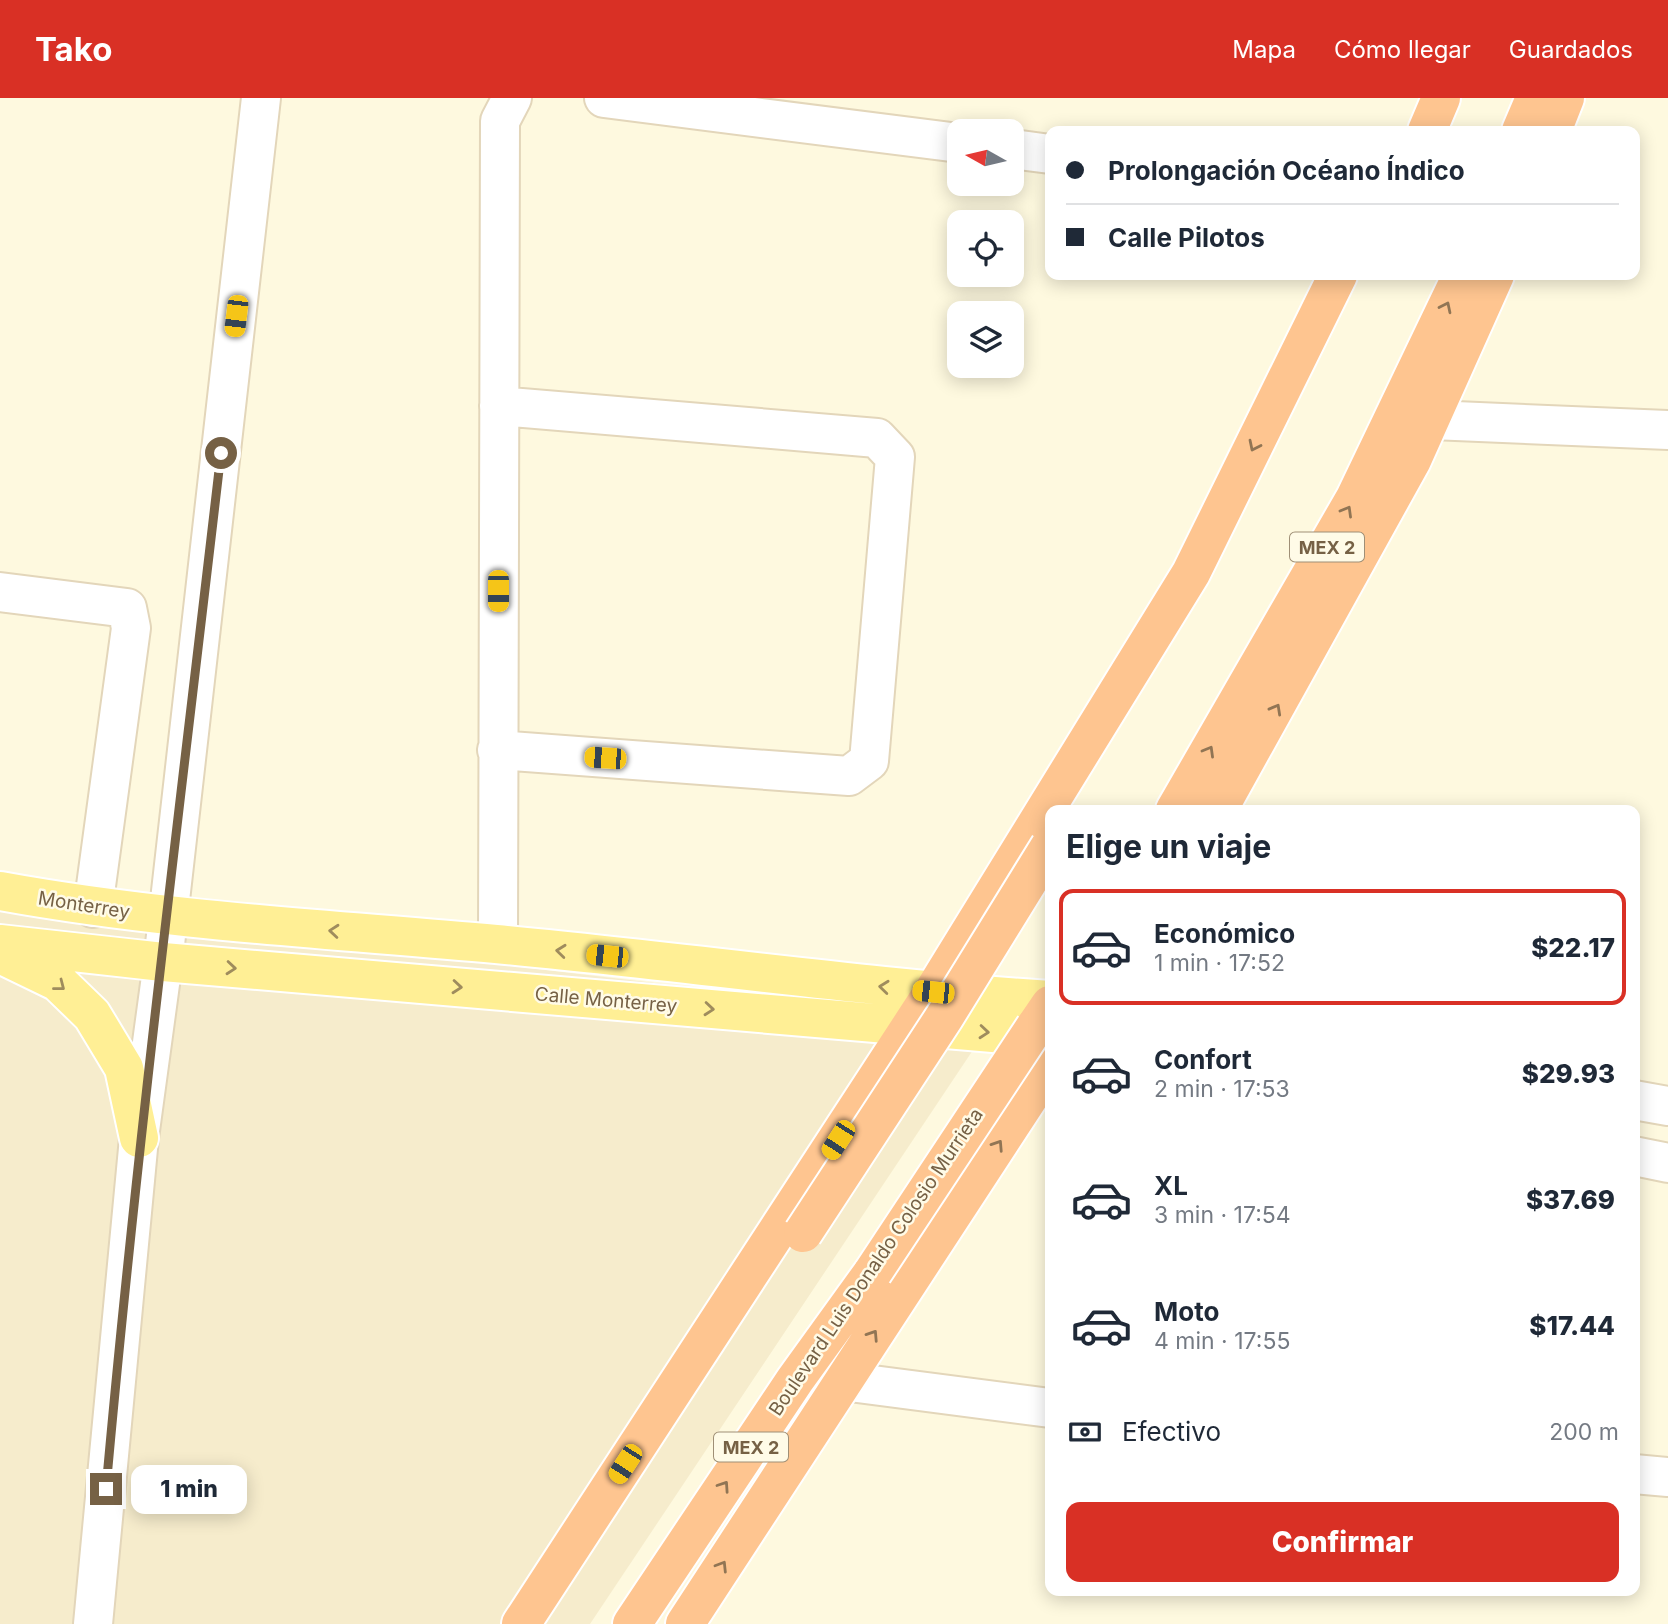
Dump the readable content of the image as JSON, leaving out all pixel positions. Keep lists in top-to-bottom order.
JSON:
{
  "streets": {
    "highway": ["MEX 2", "Boulevard Luis Donaldo Colosio Murrieta"],
    "main road": ["Monterrey", "Calle Monterrey"]
  },
  "north": "left",
  "page": {
    "header": "Tako",
    "nav": ["Mapa", "Cómo llegar", "Guardados"],
    "banner": ["Prolongación Océano Índico", "Calle Pilotos"],
    "heading": "Elige un viaje",
    "list": [
      {
        "name": "Económico",
        "note": "1 min · 17:52",
        "value": "$22.17"
      },
      {
        "name": "Confort",
        "note": "2 min · 17:53",
        "value": "$29.93"
      },
      {
        "name": "XL",
        "note": "3 min · 17:54",
        "value": "$37.69"
      },
      {
        "name": "Moto",
        "note": "4 min · 17:55",
        "value": "$17.44"
      }
    ],
    "pay": ["Efectivo", "200 m"],
    "bubble": "1 min",
    "buttons": "Confirmar"
  }
}
